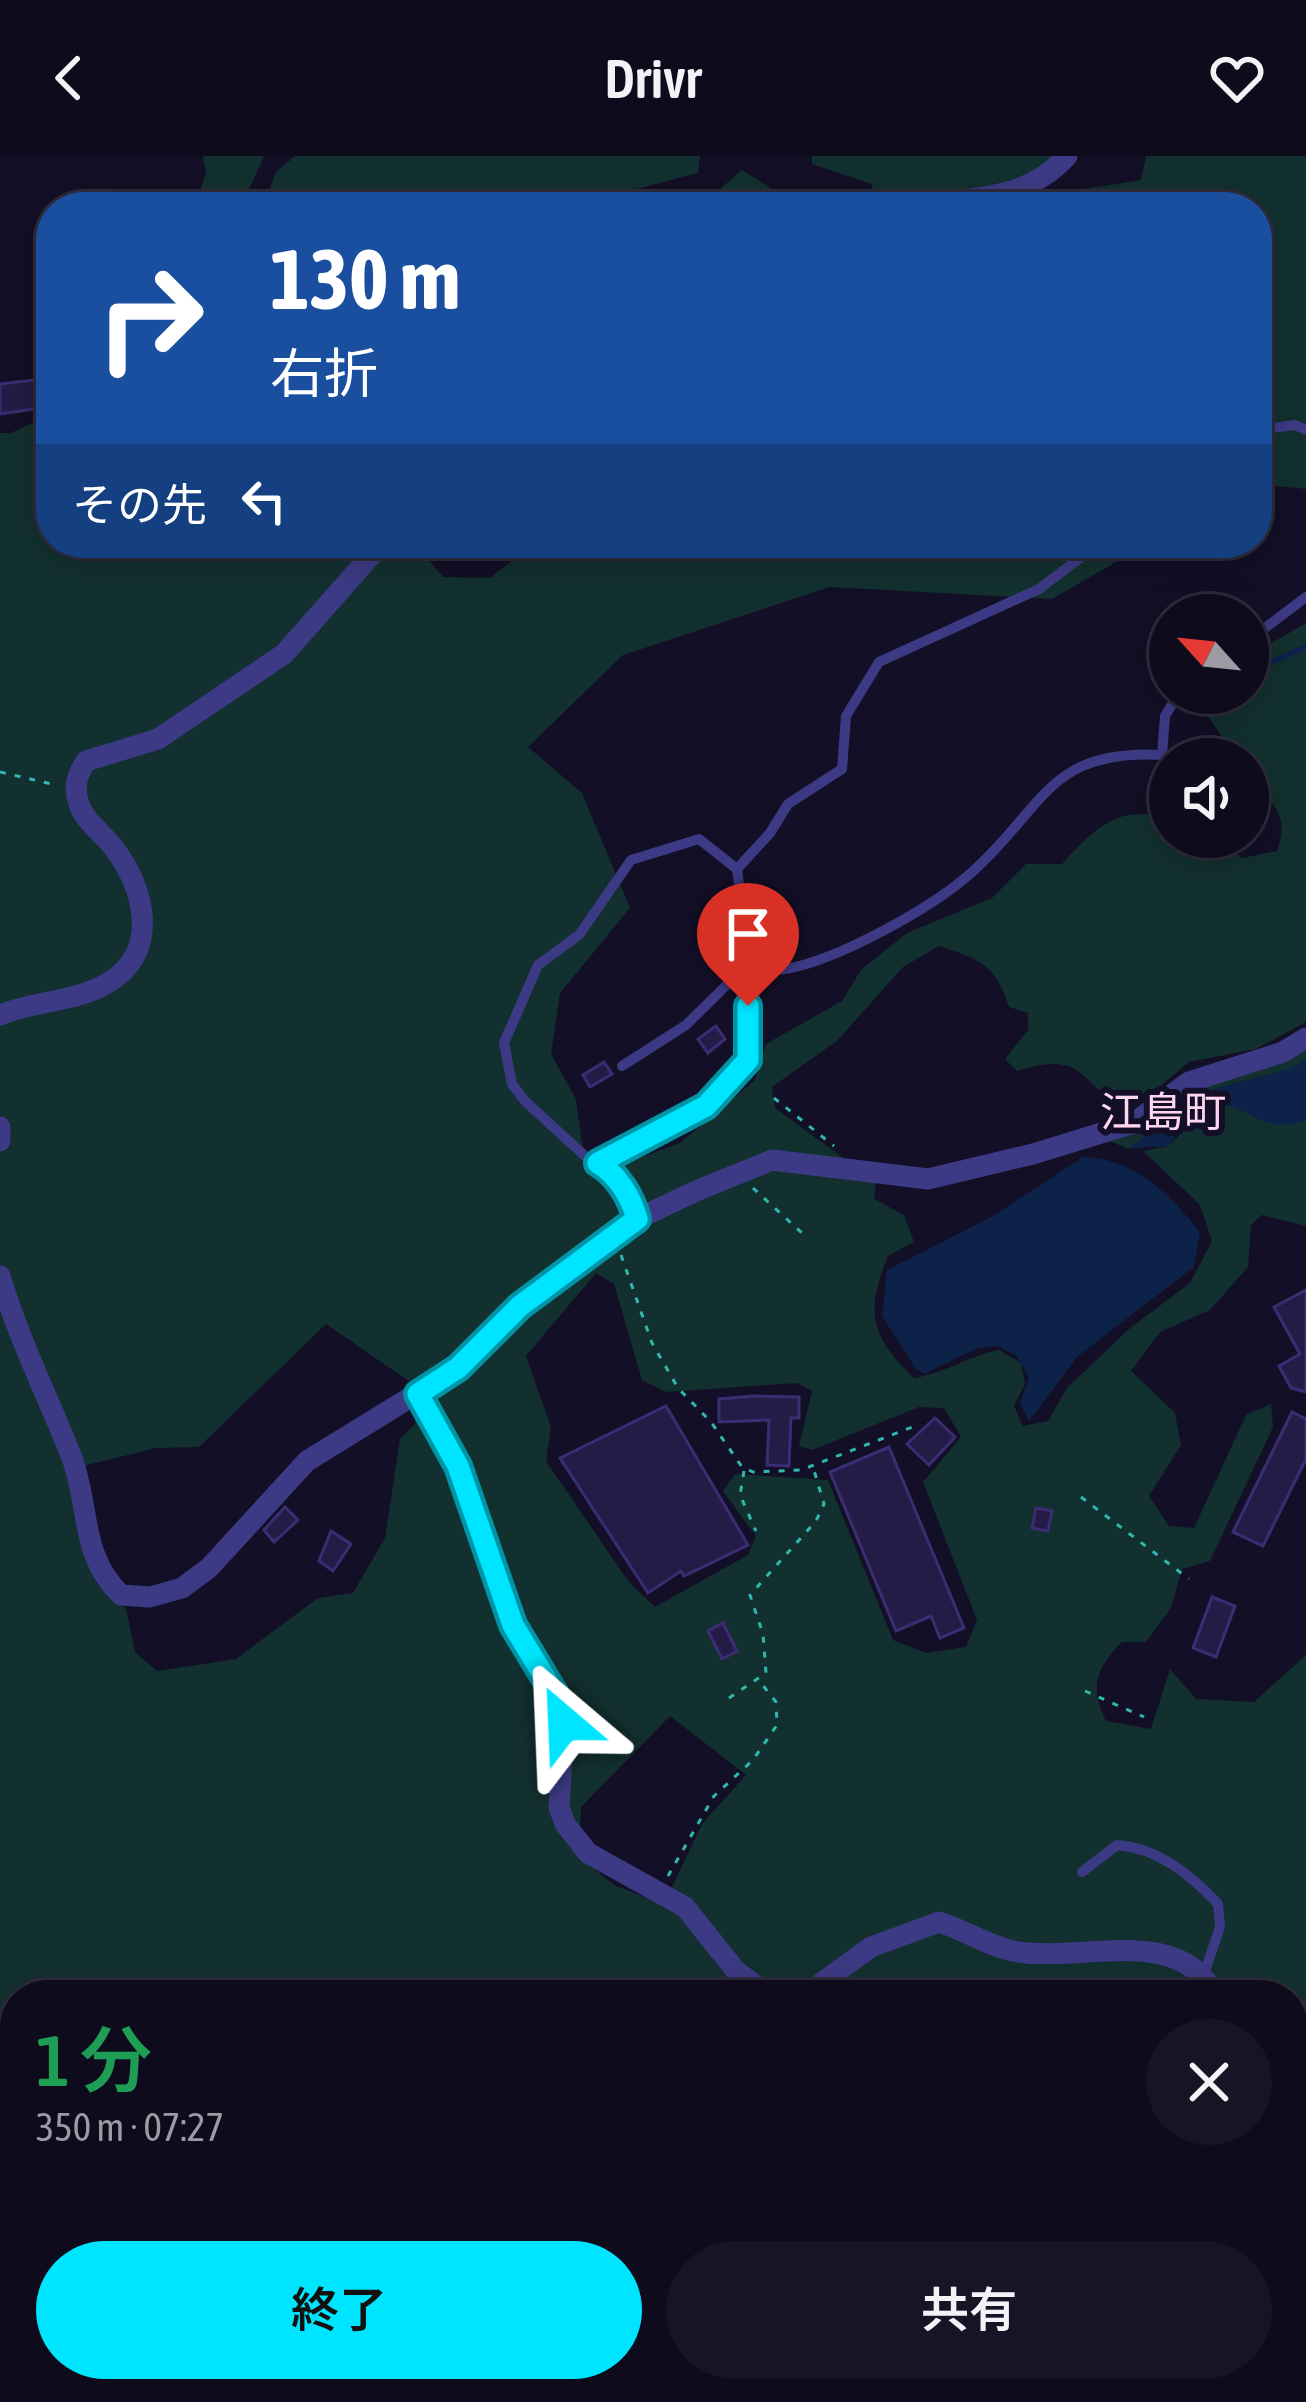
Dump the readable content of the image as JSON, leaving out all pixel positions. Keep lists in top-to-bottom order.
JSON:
{
  "districts": ["江島町"],
  "north": "top left",
  "page": {
    "header": "Drivr",
    "turn": ["130 m", "右折"],
    "then": "その先",
    "heading": ["1 分", "350 m · 07:27"],
    "buttons": ["終了", "共有"]
  }
}
